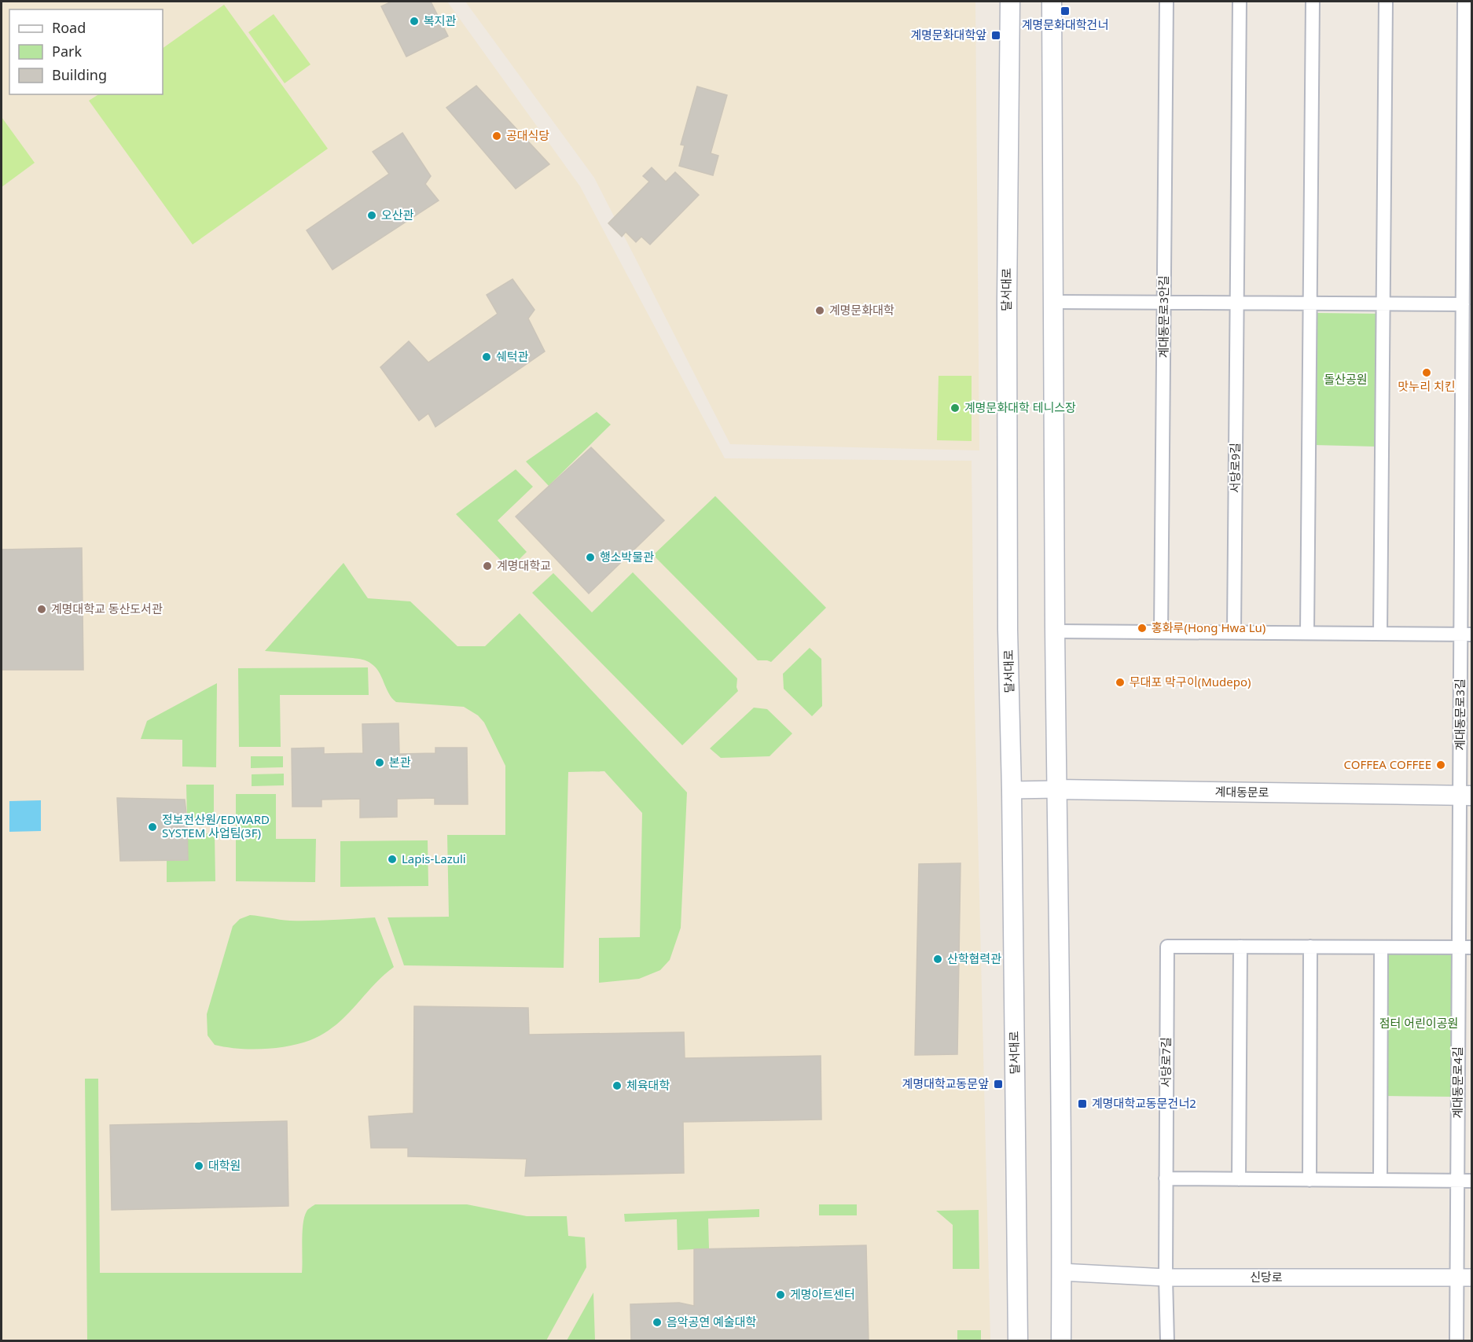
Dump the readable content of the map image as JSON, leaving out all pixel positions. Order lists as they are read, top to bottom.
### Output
{
  "streets": {
    "main road": ["달서대로", "계대동문로"],
    "street": [
      "계대동문로3안길",
      "서당로9길",
      "계대동문로3길",
      "서당로7길",
      "계대동문로4길",
      "신당로"
    ]
  },
  "crossings": [
    ["달서대로", "계대동문로"],
    ["계대동문로3길", "계대동문로"],
    ["계대동문로3길", "계대동문로4길"],
    ["계대동문로", "계대동문로4길"],
    ["서당로7길", "계대동문로4길"],
    ["계대동문로4길", "신당로"]
  ],
  "parks": ["돌산공원", "점터 어린이공원"],
  "places": {
    "transit": [
      "계명문화대학건너",
      "계명문화대학앞",
      "계명대학교동문앞",
      "계명대학교동문건너2"
    ],
    "other": [
      "복지관",
      "공대식당",
      "오산관",
      "계명문화대학",
      "쉐턱관",
      "맛누리 치킨",
      "계명문화대학 테니스장",
      "행소박물관",
      "계명대학교",
      "계명대학교 동산도서관",
      "홍화루(Hong Hwa Lu)",
      "무대포 막구이(Mudepo)",
      "본관",
      "COFFEA COFFEE",
      "정보전산원/EDWARD SYSTEM 사업팀(3F)",
      "Lapis-Lazuli",
      "산학협력관",
      "체육대학",
      "대학원",
      "게명아트센터",
      "음악공연 예술대학"
    ]
  },
  "legend": ["Road", "Park", "Building"]
}
